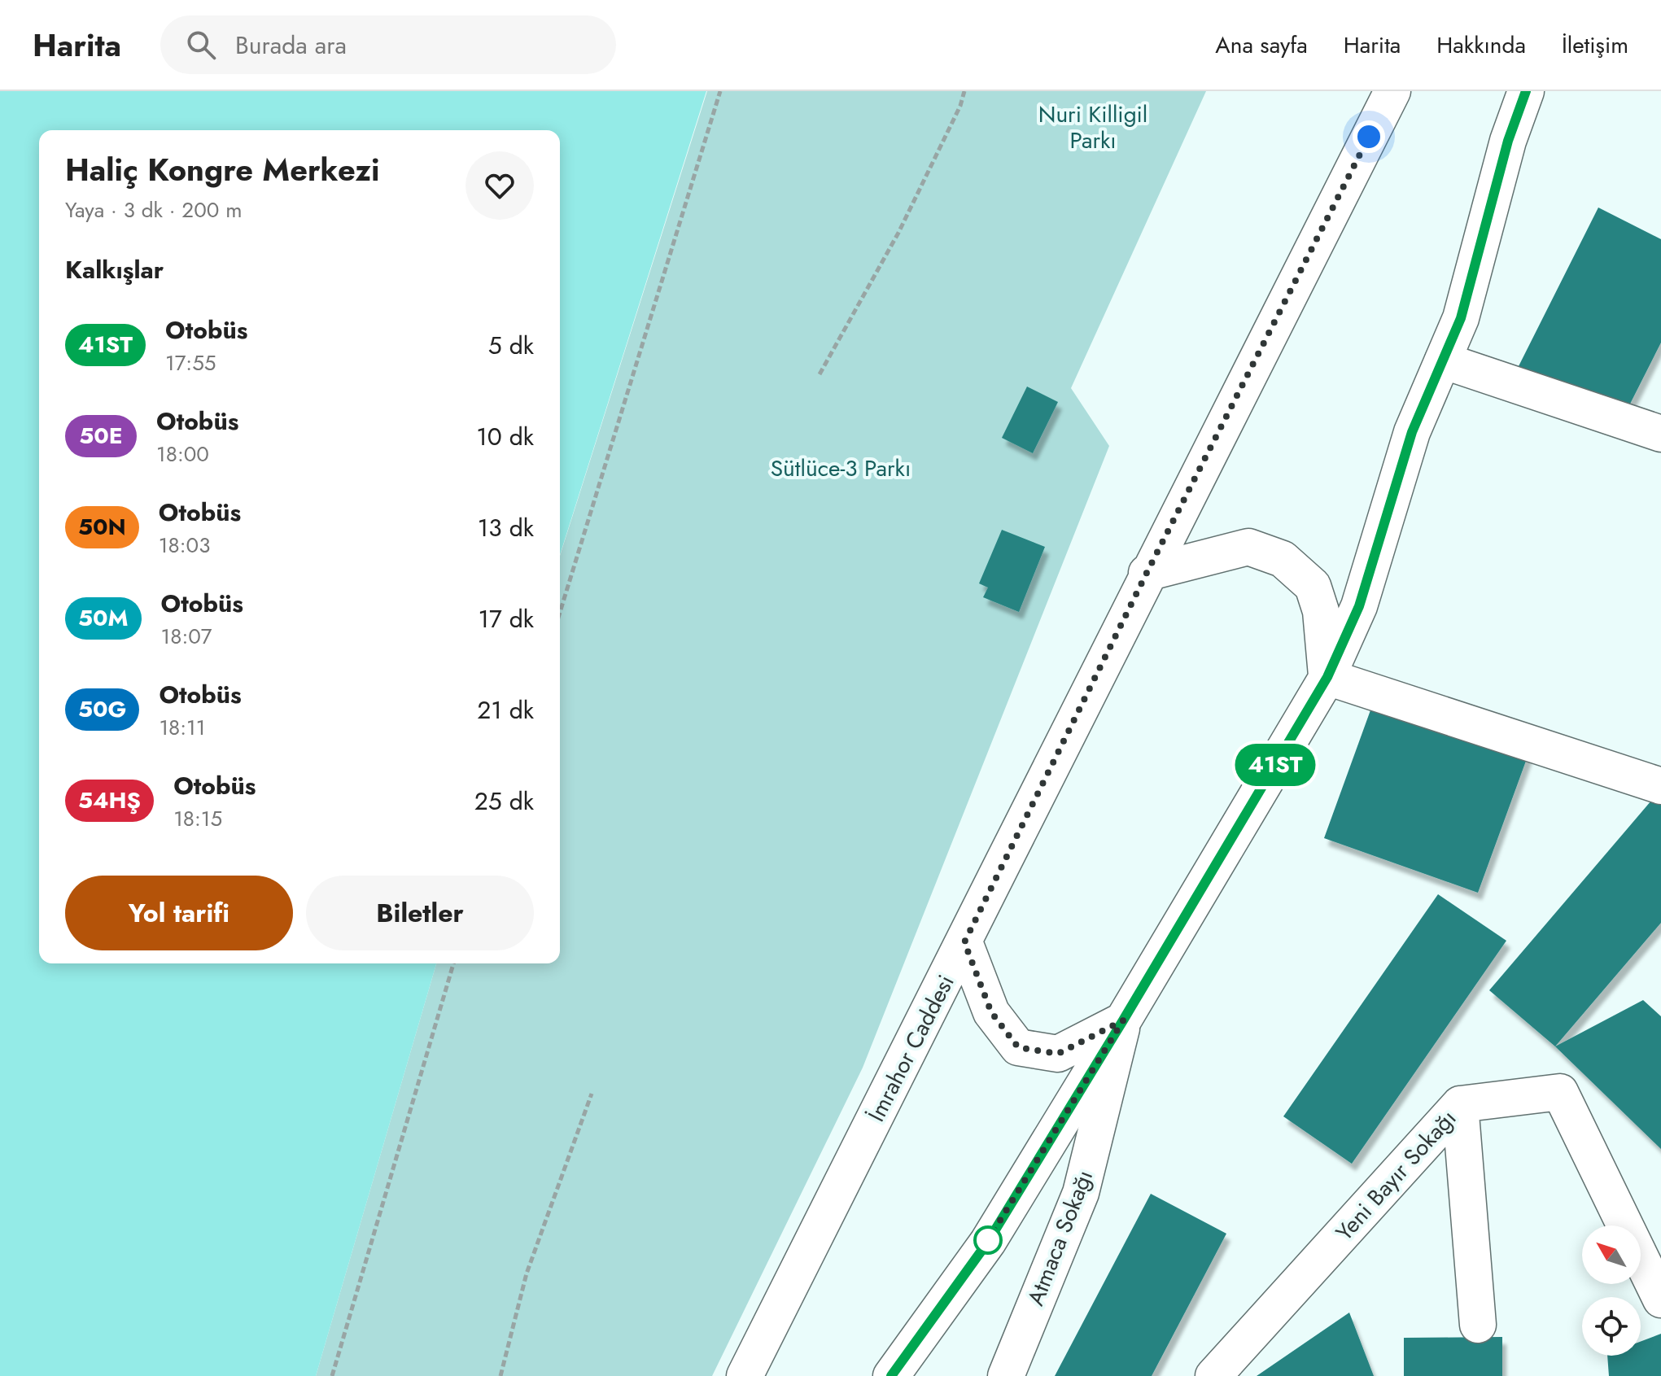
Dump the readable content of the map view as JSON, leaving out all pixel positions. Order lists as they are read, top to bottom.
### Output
{
  "streets": {
    "main road": ["İmrahor Caddesi", "Yeni Bayır Sokağı", "Atmaca Sokağı"]
  },
  "parks": ["Nuri Killigil Parkı", "Sütlüce-3 Parkı"],
  "lines": ["bus line 41ST"],
  "north": "top left",
  "page": {
    "header": "Harita",
    "search": "Burada ara",
    "nav": [
      "Ana sayfa",
      "Harita",
      "Hakkında",
      "İletişim"
    ],
    "on_map": "41ST",
    "heading": [
      ["Haliç Kongre Merkezi", "Yaya · 3 dk · 200 m"],
      "Kalkışlar"
    ],
    "list": [
      {
        "mark": "41ST",
        "name": "Otobüs",
        "note": "17:55",
        "value": "5 dk"
      },
      {
        "mark": "50E",
        "name": "Otobüs",
        "note": "18:00",
        "value": "10 dk"
      },
      {
        "mark": "50N",
        "name": "Otobüs",
        "note": "18:03",
        "value": "13 dk"
      },
      {
        "mark": "50M",
        "name": "Otobüs",
        "note": "18:07",
        "value": "17 dk"
      },
      {
        "mark": "50G",
        "name": "Otobüs",
        "note": "18:11",
        "value": "21 dk"
      },
      {
        "mark": "54HŞ",
        "name": "Otobüs",
        "note": "18:15",
        "value": "25 dk"
      }
    ],
    "buttons": ["Yol tarifi", "Biletler"]
  }
}
